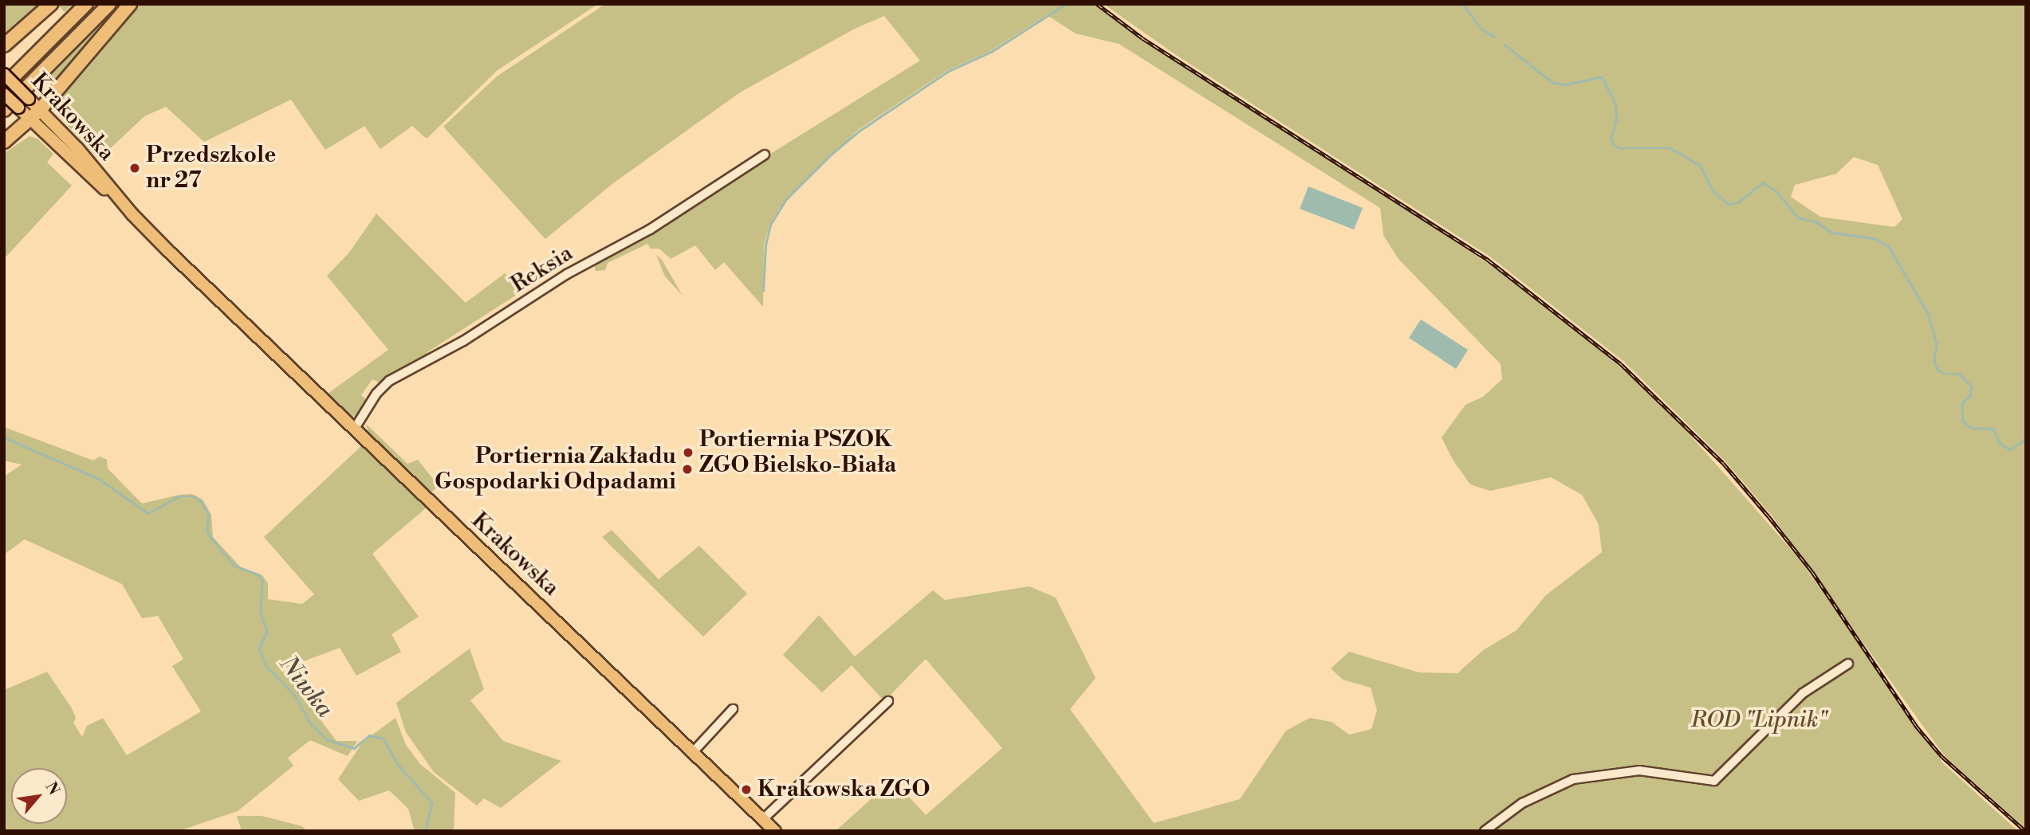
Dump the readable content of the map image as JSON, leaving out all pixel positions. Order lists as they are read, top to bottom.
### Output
{
  "streets": {
    "main road": ["Krakowska"],
    "street": ["Reksia"]
  },
  "crossings": [
    ["Krakowska", "Reksia"]
  ],
  "water": ["Niwka"],
  "parks": ["ROD \"Lipnik\""],
  "places": [
    "Przedszkole nr 27",
    "Portiernia PSZOK ZGO Bielsko-Biała",
    "Portiernia Zakładu Gospodarki Odpadami",
    "Krakowska ZGO"
  ],
  "north": "top right"
}
